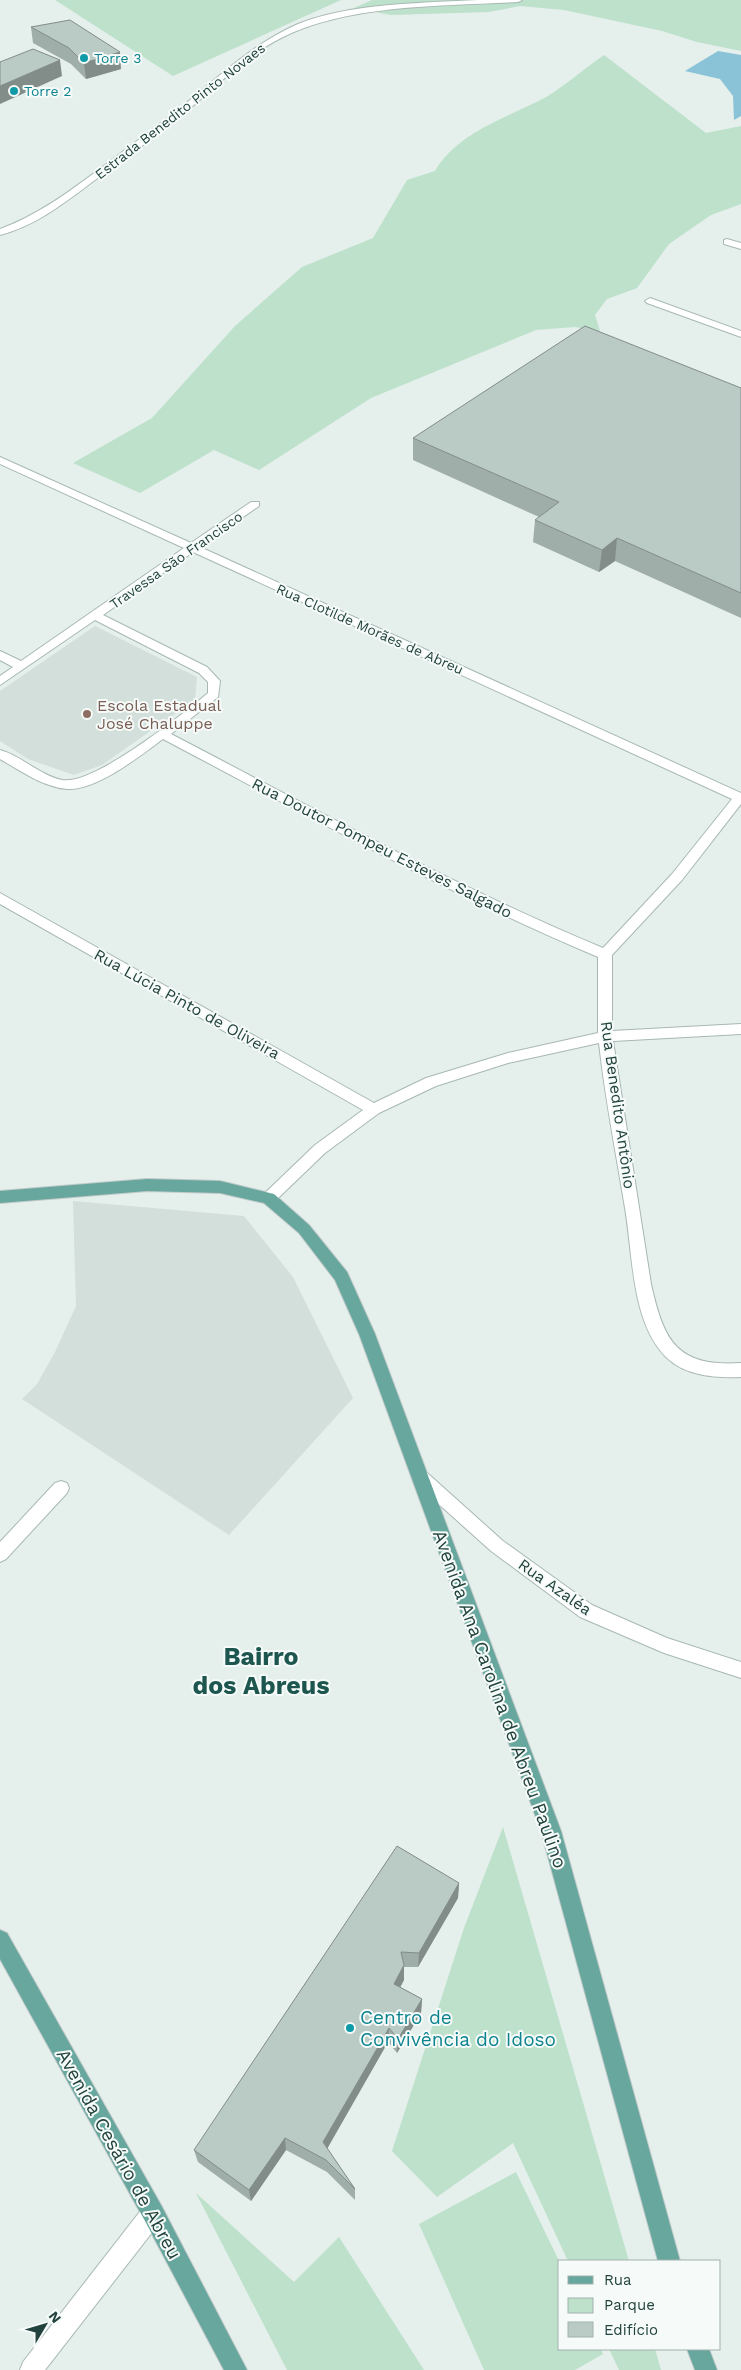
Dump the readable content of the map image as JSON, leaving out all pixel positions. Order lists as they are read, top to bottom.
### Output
{
  "streets": {
    "main road": ["Avenida Ana Carolina de Abreu Paulino", "Avenida Cesário de Abreu"],
    "street": [
      "Estrada Benedito Pinto Novaes",
      "Travessa São Francisco",
      "Rua Clotilde Morães de Abreu",
      "Rua Doutor Pompeu Esteves Salgado",
      "Rua Lúcia Pinto de Oliveira",
      "Rua Benedito Antônio",
      "Rua Azaléa"
    ]
  },
  "crossings": [
    ["Travessa São Francisco", "Rua Clotilde Morães de Abreu"],
    ["Rua Doutor Pompeu Esteves Salgado", "Rua Benedito Antônio"],
    ["Rua Azaléa", "Avenida Ana Carolina de Abreu Paulino"]
  ],
  "districts": ["Bairro dos Abreus"],
  "places": [
    "Torre 3",
    "Torre 2",
    "Escola Estadual José Chaluppe",
    "Centro de Convivência do Idoso"
  ],
  "legend": ["Rua", "Parque", "Edifício"],
  "north": "top right"
}
